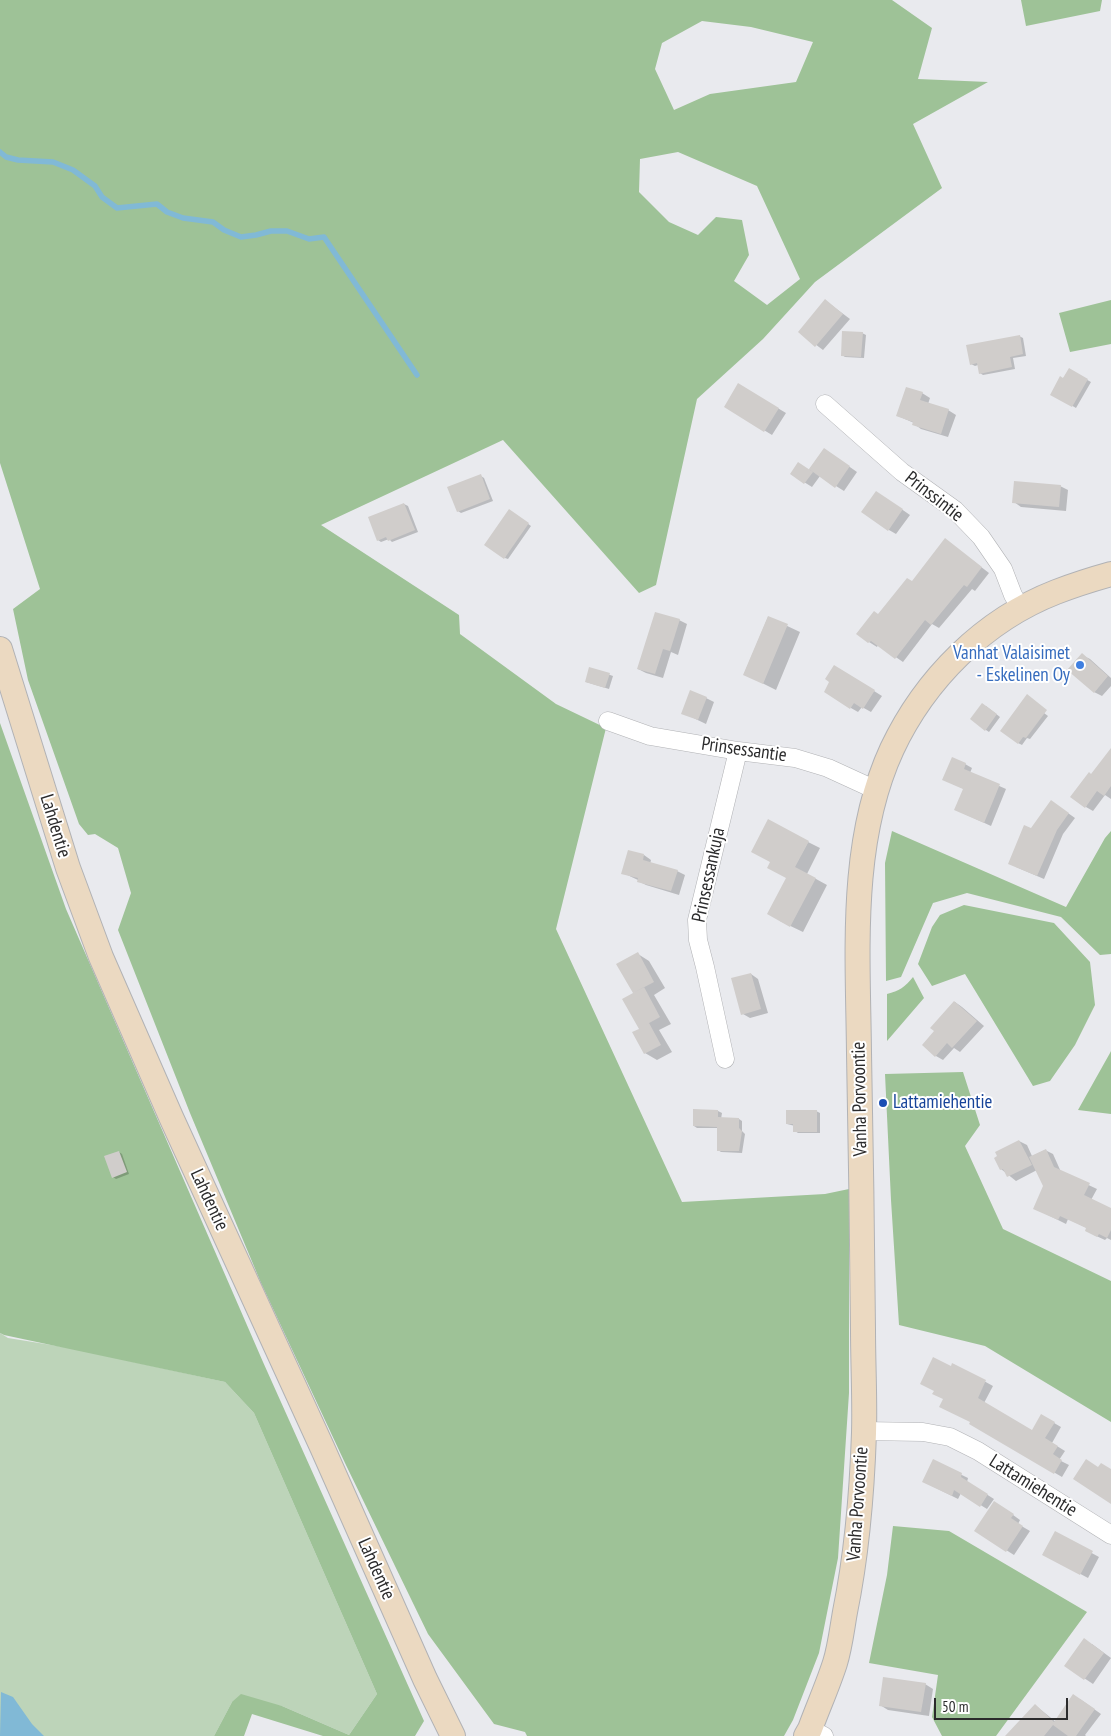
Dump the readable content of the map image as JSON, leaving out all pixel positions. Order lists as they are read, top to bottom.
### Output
{
  "streets": {
    "street": [
      "Prinssintie",
      "Prinsessantie",
      "Lahdentie",
      "Prinsessankuja",
      "Vanha Porvoontie",
      "Lattamiehentie"
    ]
  },
  "crossings": [
    ["Prinssintie", "Vanha Porvoontie"],
    ["Prinsessantie", "Prinsessankuja"],
    ["Prinsessantie", "Vanha Porvoontie"],
    ["Vanha Porvoontie", "Lattamiehentie"]
  ],
  "places": ["Vanhat Valaisimet - Eskelinen Oy", "Lattamiehentie"],
  "scale_bar": "50 m"
}
